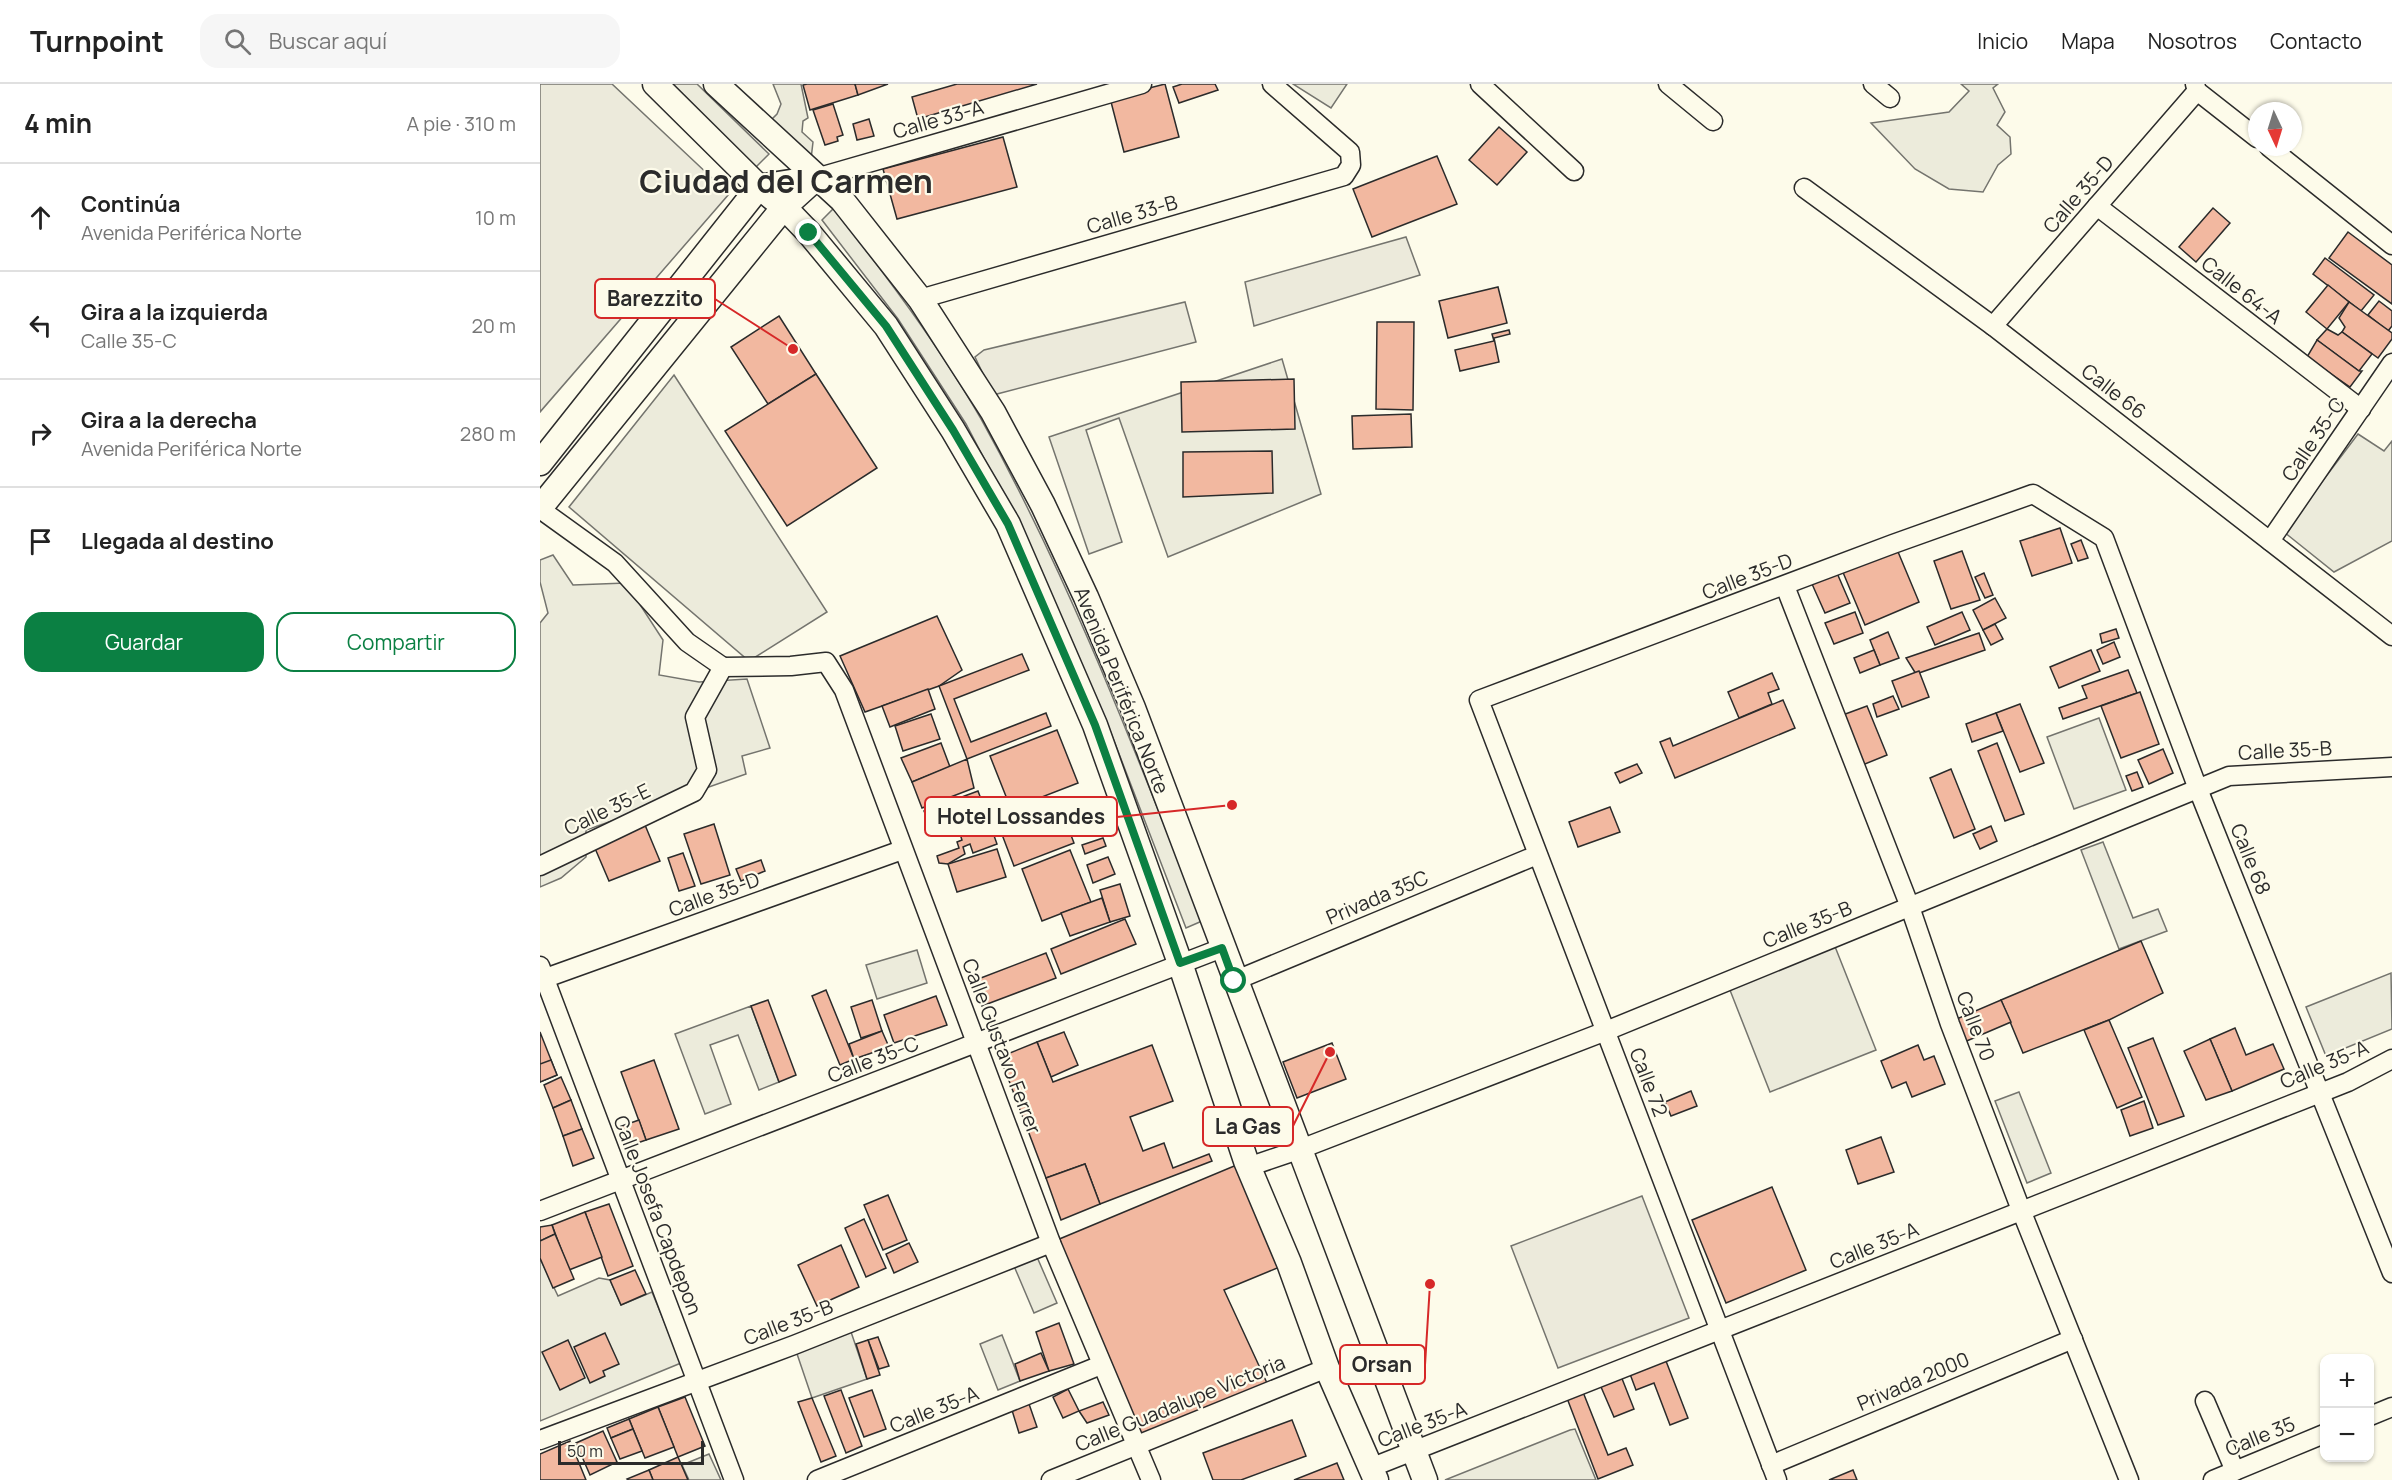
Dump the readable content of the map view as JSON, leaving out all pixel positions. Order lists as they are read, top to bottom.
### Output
{
  "streets": {
    "main road": ["Avenida Periférica Norte"],
    "street": [
      "Calle 33-A",
      "Calle 35-D",
      "Calle 33-B",
      "Calle 64-A",
      "Calle 66",
      "Calle 35-C",
      "Calle 35-B",
      "Calle 35-E",
      "Calle 68",
      "Privada 35C",
      "Calle 70",
      "Calle Gustavo Ferrer",
      "Calle 35-A",
      "Calle 72",
      "Calle Josefa Capdepon",
      "Privada 2000",
      "Calle Guadalupe Victoria",
      "Calle 35"
    ]
  },
  "crossings": [
    ["Calle 33-A", "Avenida Periférica Norte"],
    ["Calle 35-D", "Calle 64-A"],
    ["Calle 35-D", "Calle 66"],
    ["Calle 35-D", "Calle 68"],
    ["Calle 35-D", "Calle 70"],
    ["Calle 35-D", "Calle Gustavo Ferrer"],
    ["Calle 35-D", "Calle 72"],
    ["Calle 35-D", "Calle Josefa Capdepon"],
    ["Calle 33-B", "Avenida Periférica Norte"],
    ["Calle 64-A", "Calle 35-C"],
    ["Calle 66", "Calle 35-C"],
    ["Calle 35-C", "Avenida Periférica Norte"],
    ["Calle 35-C", "Calle Gustavo Ferrer"],
    ["Calle 35-C", "Calle Josefa Capdepon"],
    ["Avenida Periférica Norte", "Calle 35-B"],
    ["Avenida Periférica Norte", "Privada 35C"],
    ["Avenida Periférica Norte", "Calle 35-A"],
    ["Avenida Periférica Norte", "Calle Guadalupe Victoria"],
    ["Calle 35-B", "Calle 68"],
    ["Calle 35-B", "Calle 70"],
    ["Calle 35-B", "Calle Gustavo Ferrer"],
    ["Calle 35-B", "Calle 72"],
    ["Calle 35-B", "Calle Josefa Capdepon"],
    ["Calle 35-E", "Calle Gustavo Ferrer"],
    ["Calle 68", "Calle 35-A"],
    ["Privada 35C", "Calle 72"],
    ["Calle 70", "Calle 35-A"],
    ["Calle 70", "Privada 2000"],
    ["Calle Gustavo Ferrer", "Calle 35-A"],
    ["Calle Gustavo Ferrer", "Calle Guadalupe Victoria"],
    ["Calle 35-A", "Calle 72"],
    ["Calle 72", "Privada 2000"]
  ],
  "districts": ["Ciudad del Carmen"],
  "places": [
    "Barezzito",
    "Hotel Lossandes",
    "La Gas",
    "Orsan"
  ],
  "scale_bar": "50 m",
  "north": "bottom",
  "page": {
    "header": "Turnpoint",
    "search": "Buscar aquí",
    "nav": [
      "Inicio",
      "Mapa",
      "Nosotros",
      "Contacto"
    ],
    "heading": ["4 min", "A pie · 310 m"],
    "list": [
      ["Continúa", "Avenida Periférica Norte", "10 m"],
      ["Gira a la izquierda", "Calle 35-C", "20 m"],
      ["Gira a la derecha", "Avenida Periférica Norte", "280 m"],
      "Llegada al destino"
    ],
    "buttons": ["Guardar", "Compartir"],
    "map_buttons": ["+", "−"],
    "scale": "50 m"
  }
}
